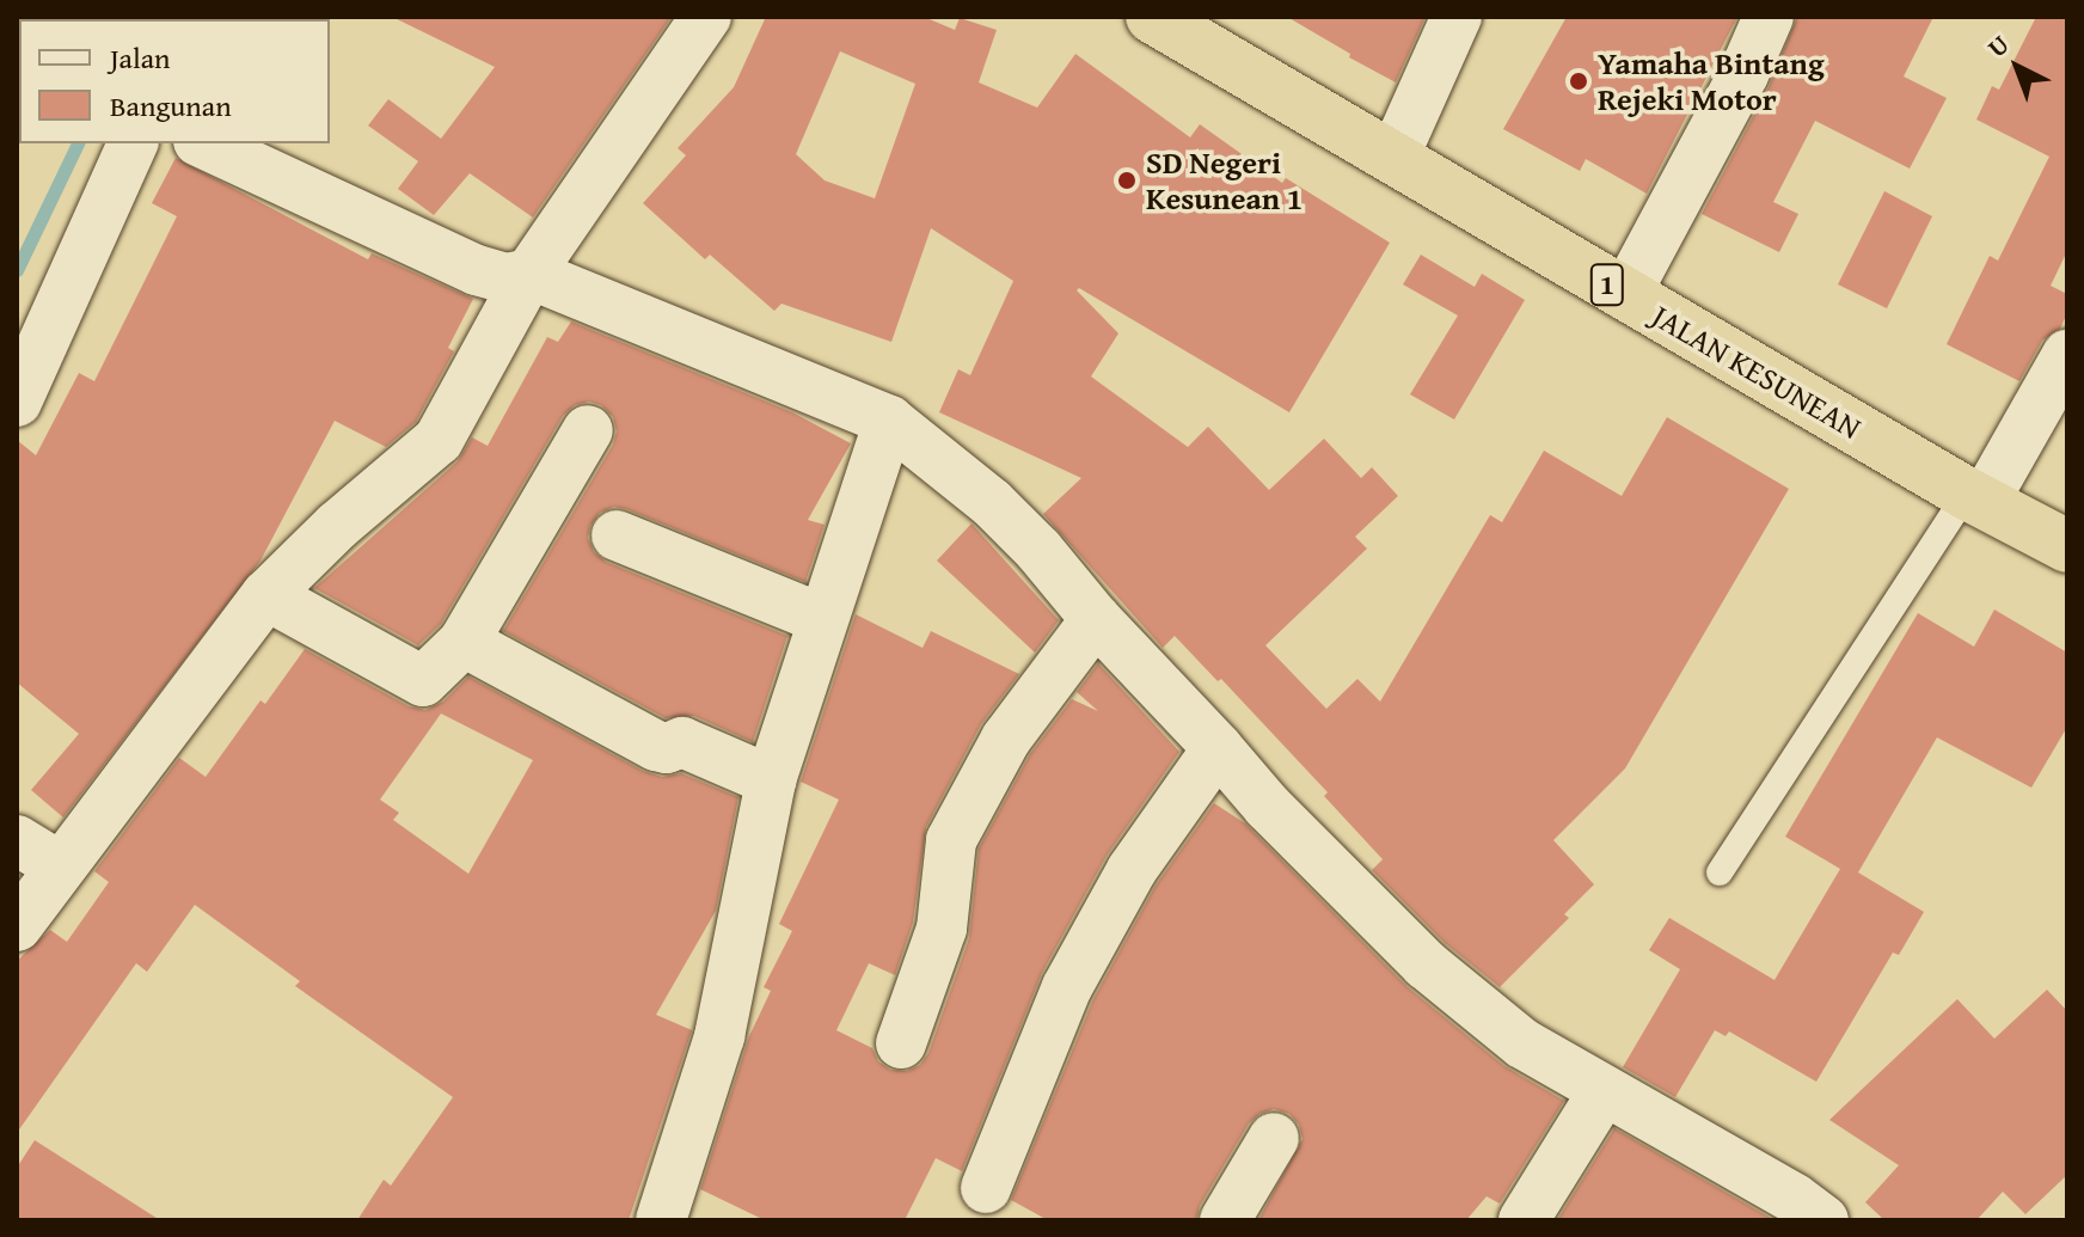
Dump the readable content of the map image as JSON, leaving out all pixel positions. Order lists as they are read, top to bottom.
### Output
{
  "streets": {
    "highway": ["1", "JALAN KESUNEAN"]
  },
  "places": ["Yamaha Bintang Rejeki Motor", "SD Negeri Kesunean 1"],
  "legend": ["Jalan", "Bangunan"],
  "north": "top left"
}
